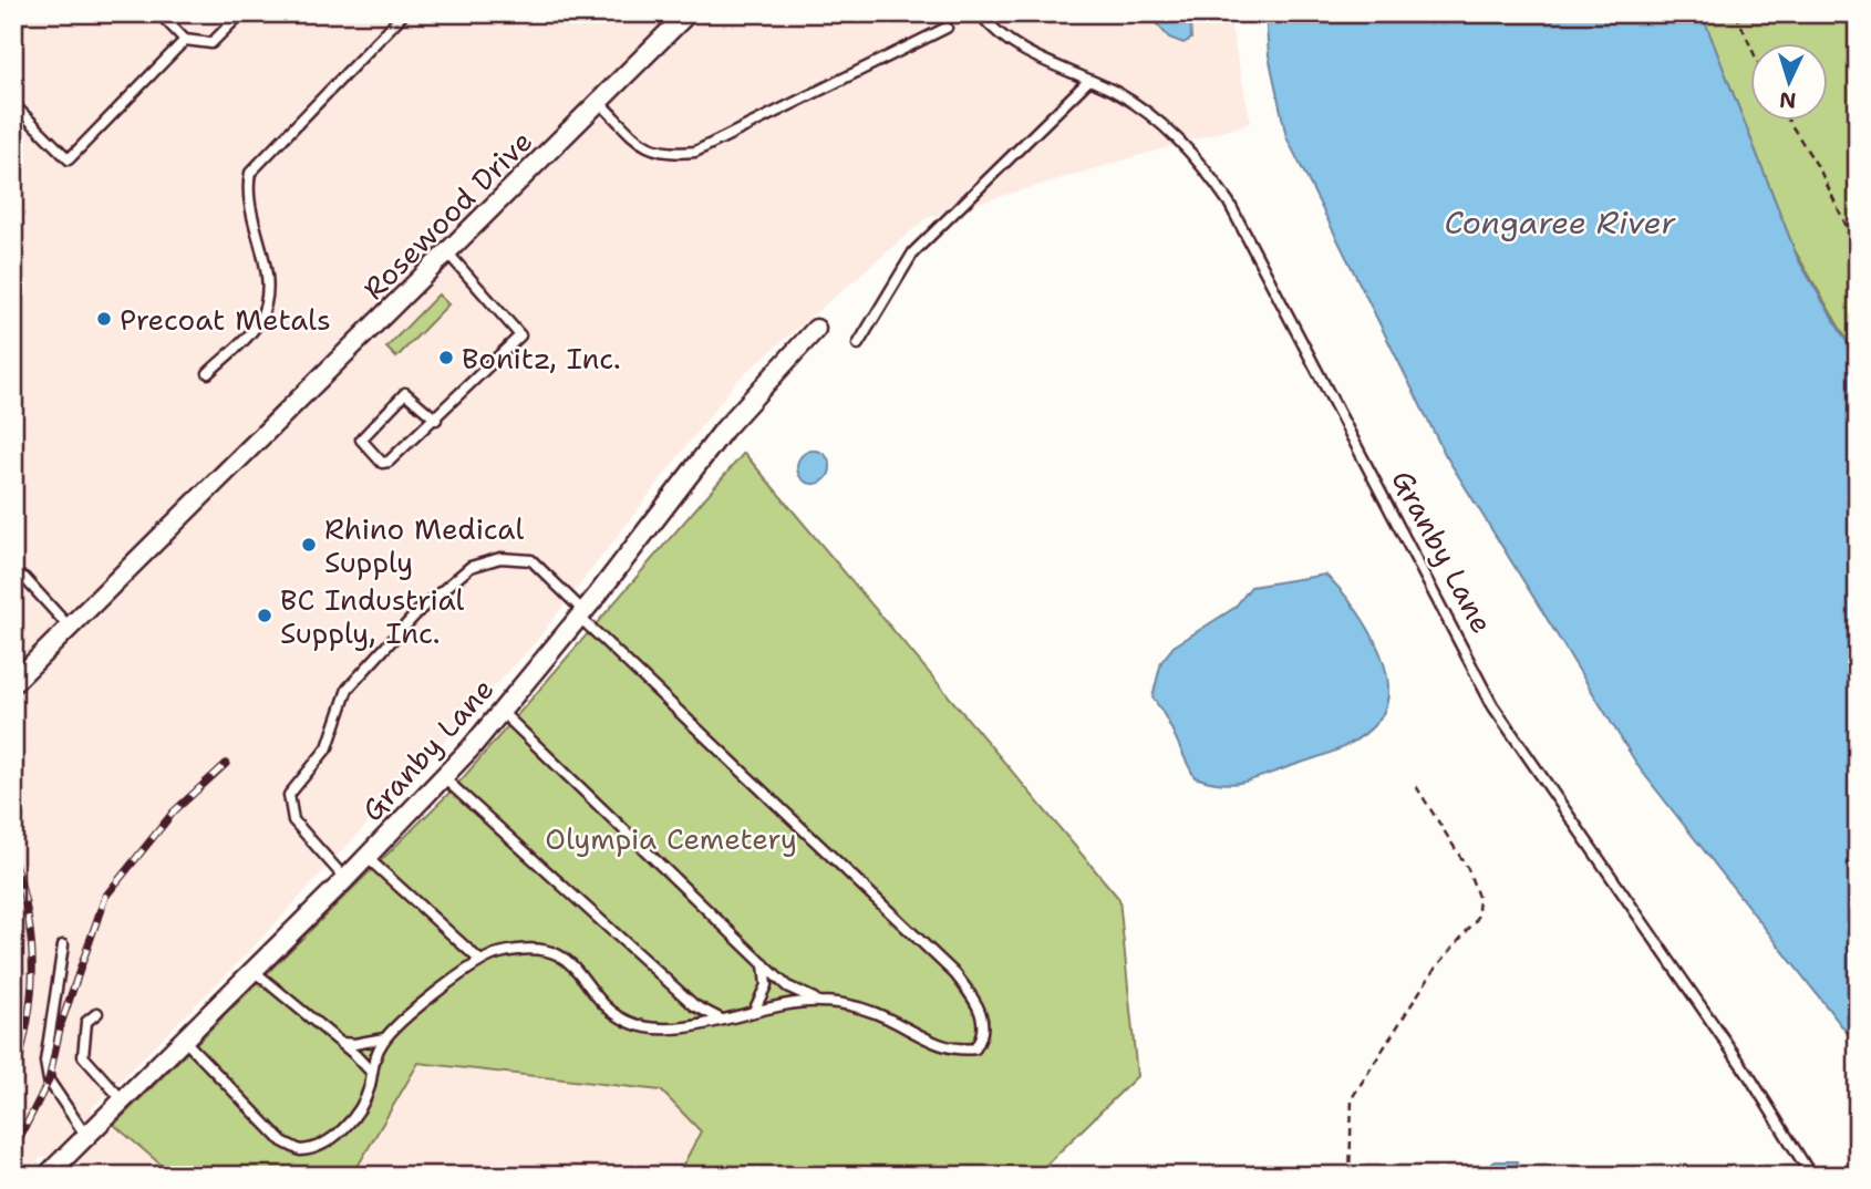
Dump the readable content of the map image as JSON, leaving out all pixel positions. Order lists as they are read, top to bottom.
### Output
{
  "streets": {
    "street": ["Rosewood Drive", "Granby Lane"]
  },
  "water": ["Congaree River"],
  "parks": ["Olympia Cemetery"],
  "places": [
    "Precoat Metals",
    "Bonitz, Inc.",
    "Rhino Medical Supply",
    "BC Industrial Supply, Inc."
  ],
  "north": "bottom"
}
